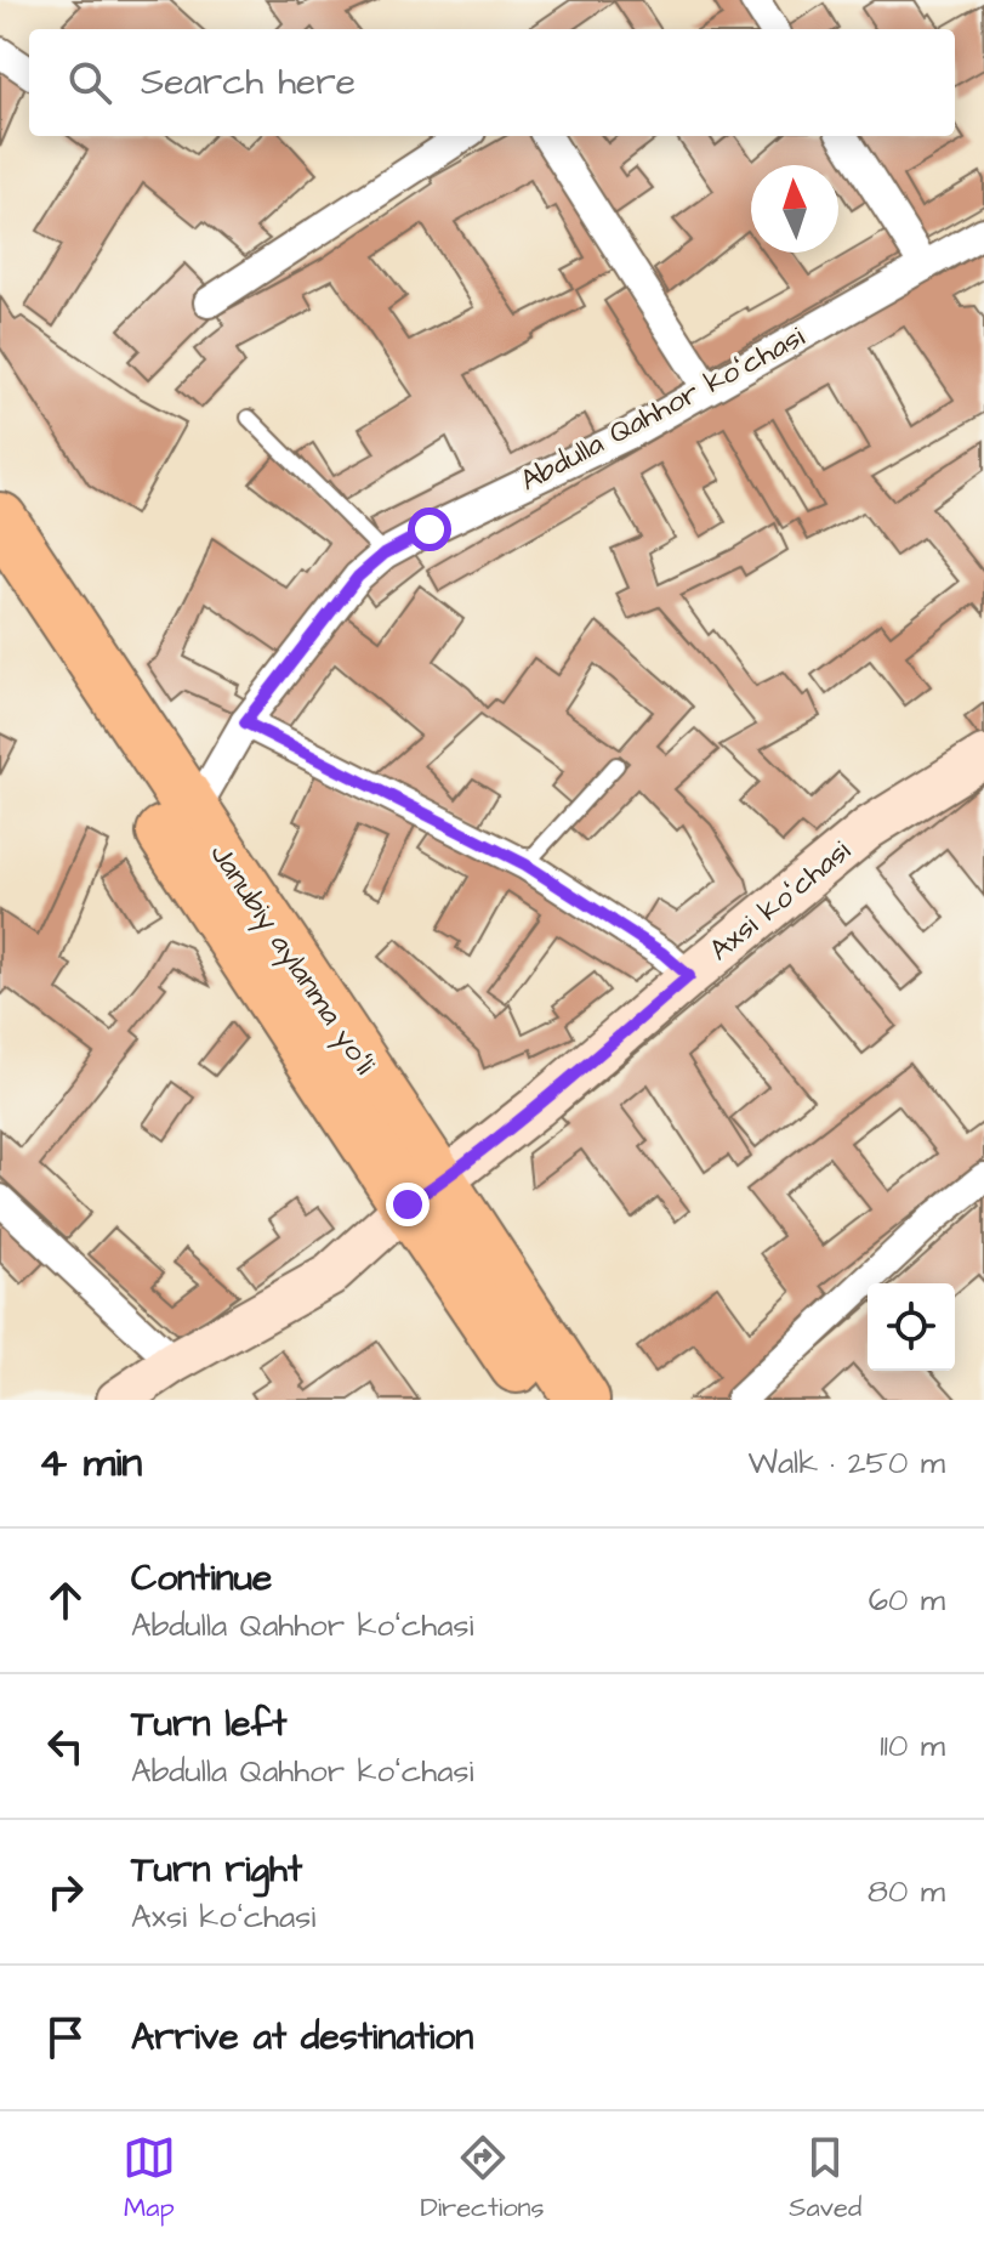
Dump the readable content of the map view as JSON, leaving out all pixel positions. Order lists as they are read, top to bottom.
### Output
{
  "streets": {
    "highway": ["Janubiy aylanma yoʻli"],
    "street": ["Abdulla Qahhor koʻchasi", "Axsi koʻchasi"]
  },
  "crossings": [
    ["Abdulla Qahhor koʻchasi", "Janubiy aylanma yoʻli"],
    ["Axsi koʻchasi", "Janubiy aylanma yoʻli"]
  ],
  "north": "top",
  "page": {
    "search": "Search here",
    "heading": ["4 min", "Walk · 250 m"],
    "list": [
      ["Continue", "Abdulla Qahhor koʻchasi", "60 m"],
      ["Turn left", "Abdulla Qahhor koʻchasi", "110 m"],
      ["Turn right", "Axsi koʻchasi", "80 m"],
      "Arrive at destination"
    ],
    "nav": ["Map", "Directions", "Saved"]
  }
}
